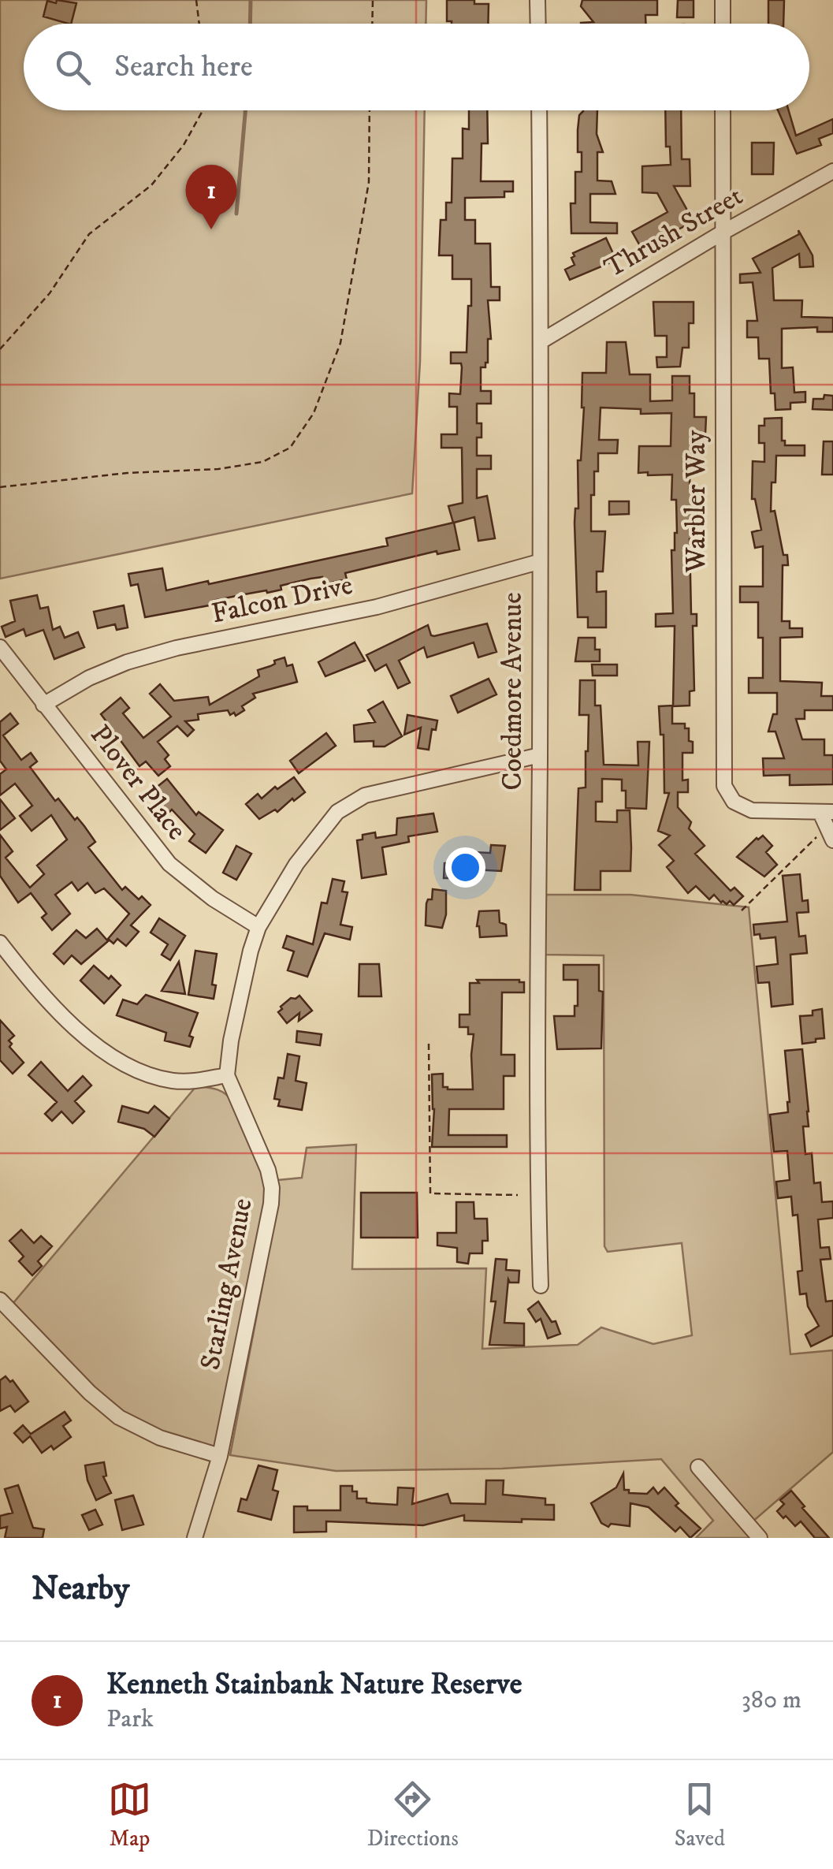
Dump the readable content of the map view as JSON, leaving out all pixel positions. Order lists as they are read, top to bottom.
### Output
{
  "streets": {
    "street": [
      "Thrush Street",
      "Warbler Way",
      "Falcon Drive",
      "Coedmore Avenue",
      "Plover Place",
      "Starling Avenue"
    ]
  },
  "crossings": [
    ["Thrush Street", "Warbler Way"],
    ["Thrush Street", "Coedmore Avenue"],
    ["Falcon Drive", "Coedmore Avenue"],
    ["Falcon Drive", "Plover Place"]
  ],
  "page": {
    "search": "Search here",
    "pins": "1",
    "heading": "Nearby",
    "list": [
      {
        "mark": "1",
        "name": "Kenneth Stainbank Nature Reserve",
        "note": "Park",
        "value": "380 m"
      }
    ],
    "nav": ["Map", "Directions", "Saved"]
  }
}
